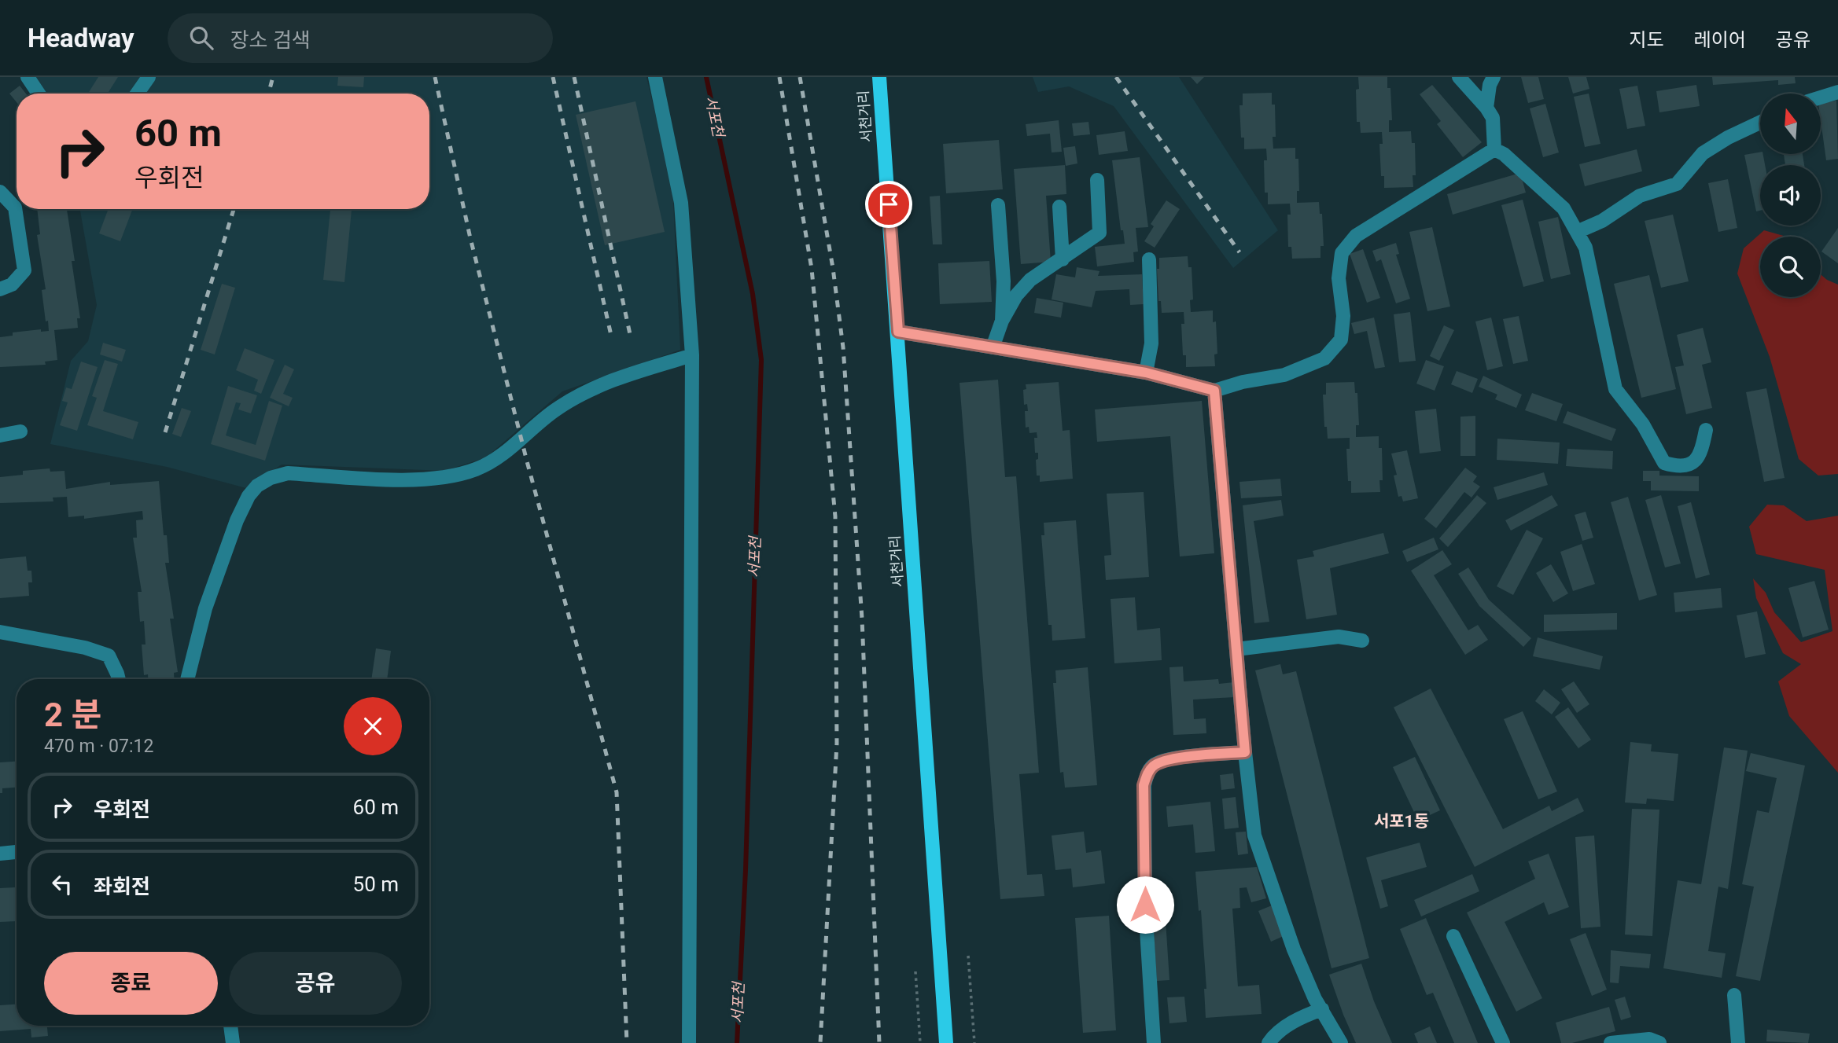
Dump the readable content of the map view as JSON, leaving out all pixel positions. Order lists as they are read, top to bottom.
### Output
{
  "streets": {
    "main road": ["서천거리"]
  },
  "districts": ["서포1동"],
  "water": ["서포천"],
  "north": "top",
  "page": {
    "header": "Headway",
    "search": "장소 검색",
    "nav": ["지도", "레이어", "공유"],
    "turn": ["60 m", "우회전"],
    "heading": ["2 분", "470 m · 07:12"],
    "list": [
      {
        "name": "우회전",
        "value": "60 m"
      },
      {
        "name": "좌회전",
        "value": "50 m"
      }
    ],
    "buttons": ["종료", "공유"]
  }
}
